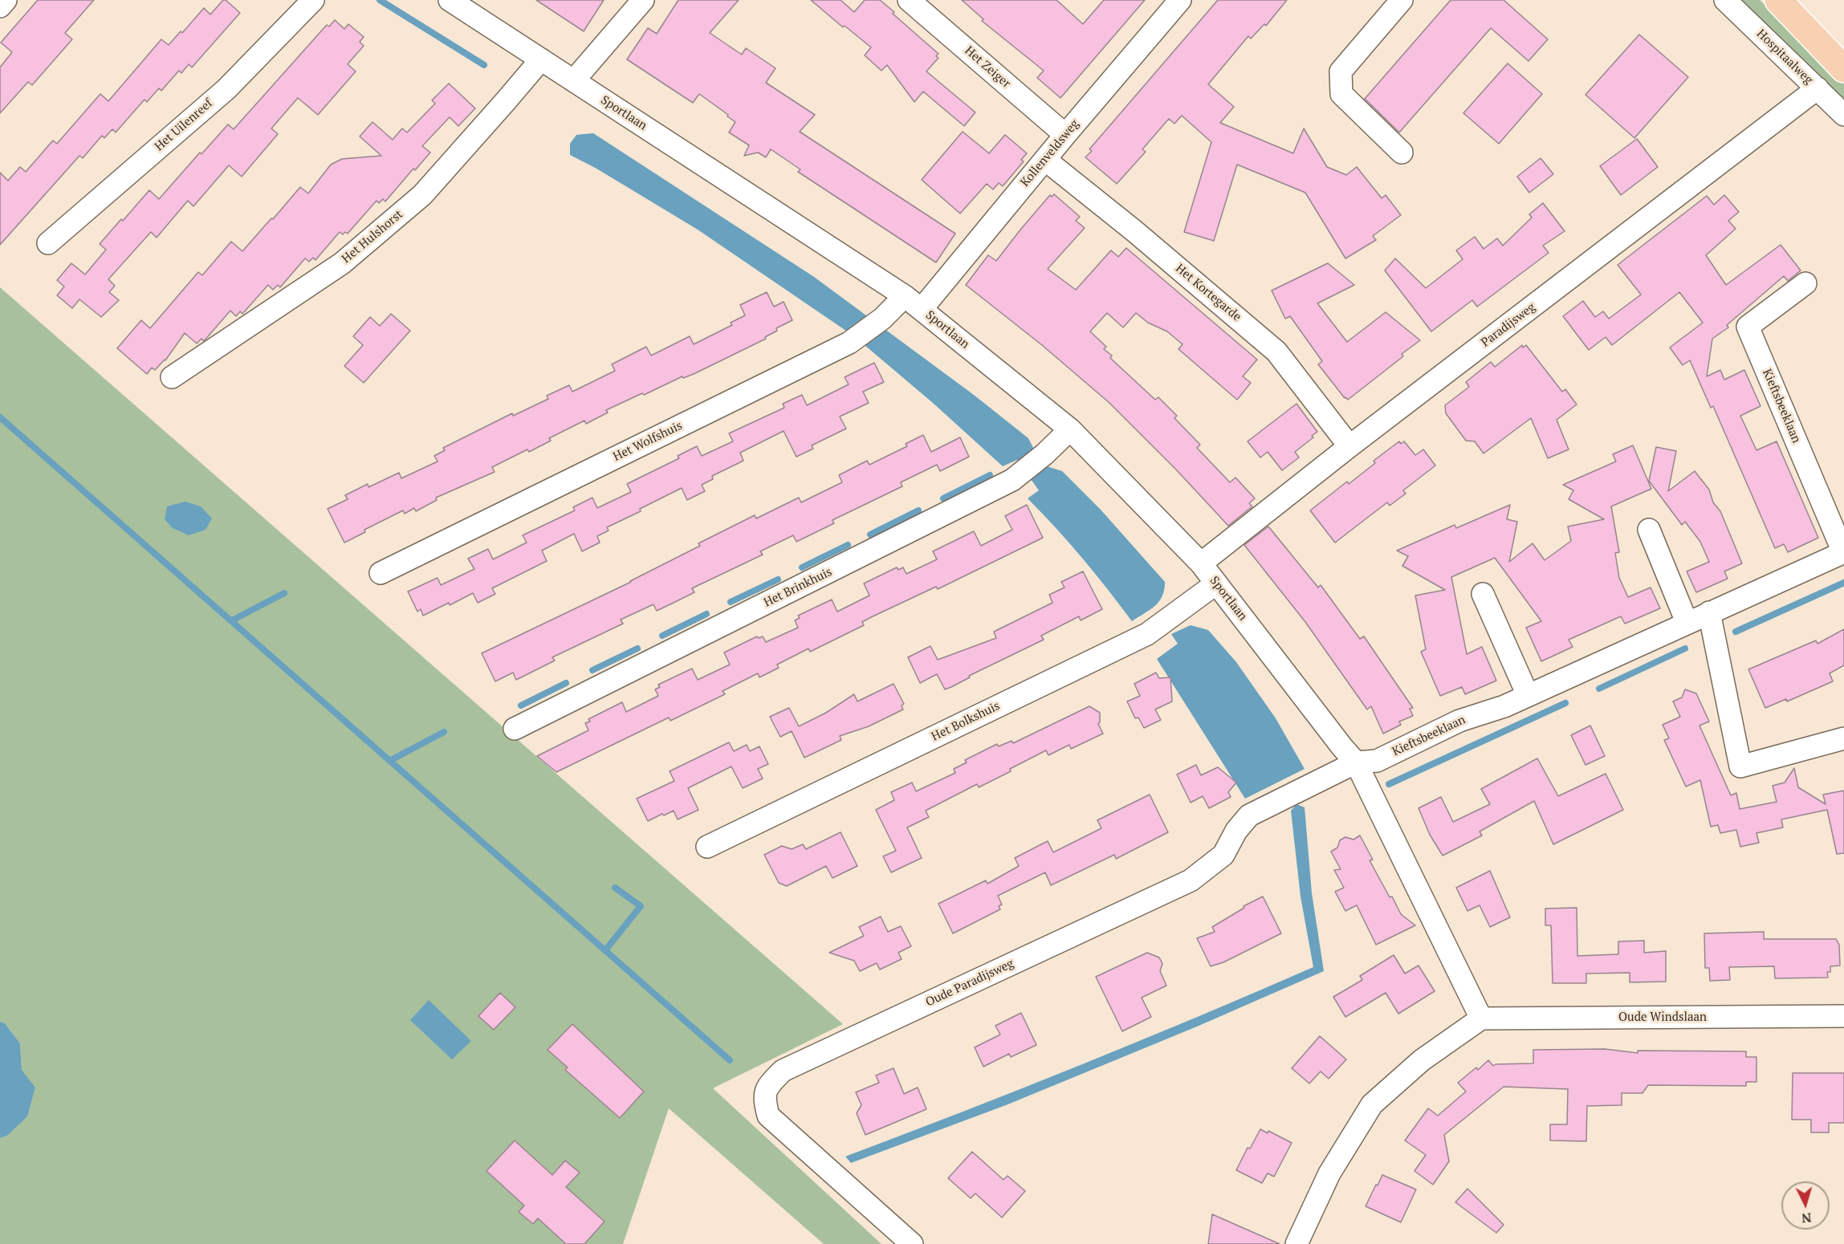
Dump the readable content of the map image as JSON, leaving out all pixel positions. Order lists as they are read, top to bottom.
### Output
{
  "streets": {
    "street": [
      "Hospitaalweg",
      "Het Zeiger",
      "Sportlaan",
      "Het Uilenreef",
      "Kollenveldsweg",
      "Het Hulshorst",
      "Het Kortegarde",
      "Paradijsweg",
      "Kieftsbeeklaan",
      "Het Wolfshuis",
      "Het Brinkhuis",
      "Het Bolkshuis",
      "Oude Paradijsweg",
      "Oude Windslaan"
    ]
  },
  "crossings": [
    ["Hospitaalweg", "Paradijsweg"],
    ["Het Zeiger", "Kollenveldsweg"],
    ["Sportlaan", "Kollenveldsweg"],
    ["Sportlaan", "Het Hulshorst"],
    ["Sportlaan", "Paradijsweg"],
    ["Sportlaan", "Kieftsbeeklaan"],
    ["Sportlaan", "Het Wolfshuis"],
    ["Sportlaan", "Het Brinkhuis"],
    ["Sportlaan", "Het Bolkshuis"],
    ["Sportlaan", "Oude Paradijsweg"],
    ["Kollenveldsweg", "Het Kortegarde"],
    ["Kollenveldsweg", "Het Wolfshuis"],
    ["Het Kortegarde", "Paradijsweg"],
    ["Kieftsbeeklaan", "Oude Paradijsweg"]
  ],
  "north": "bottom"
}
